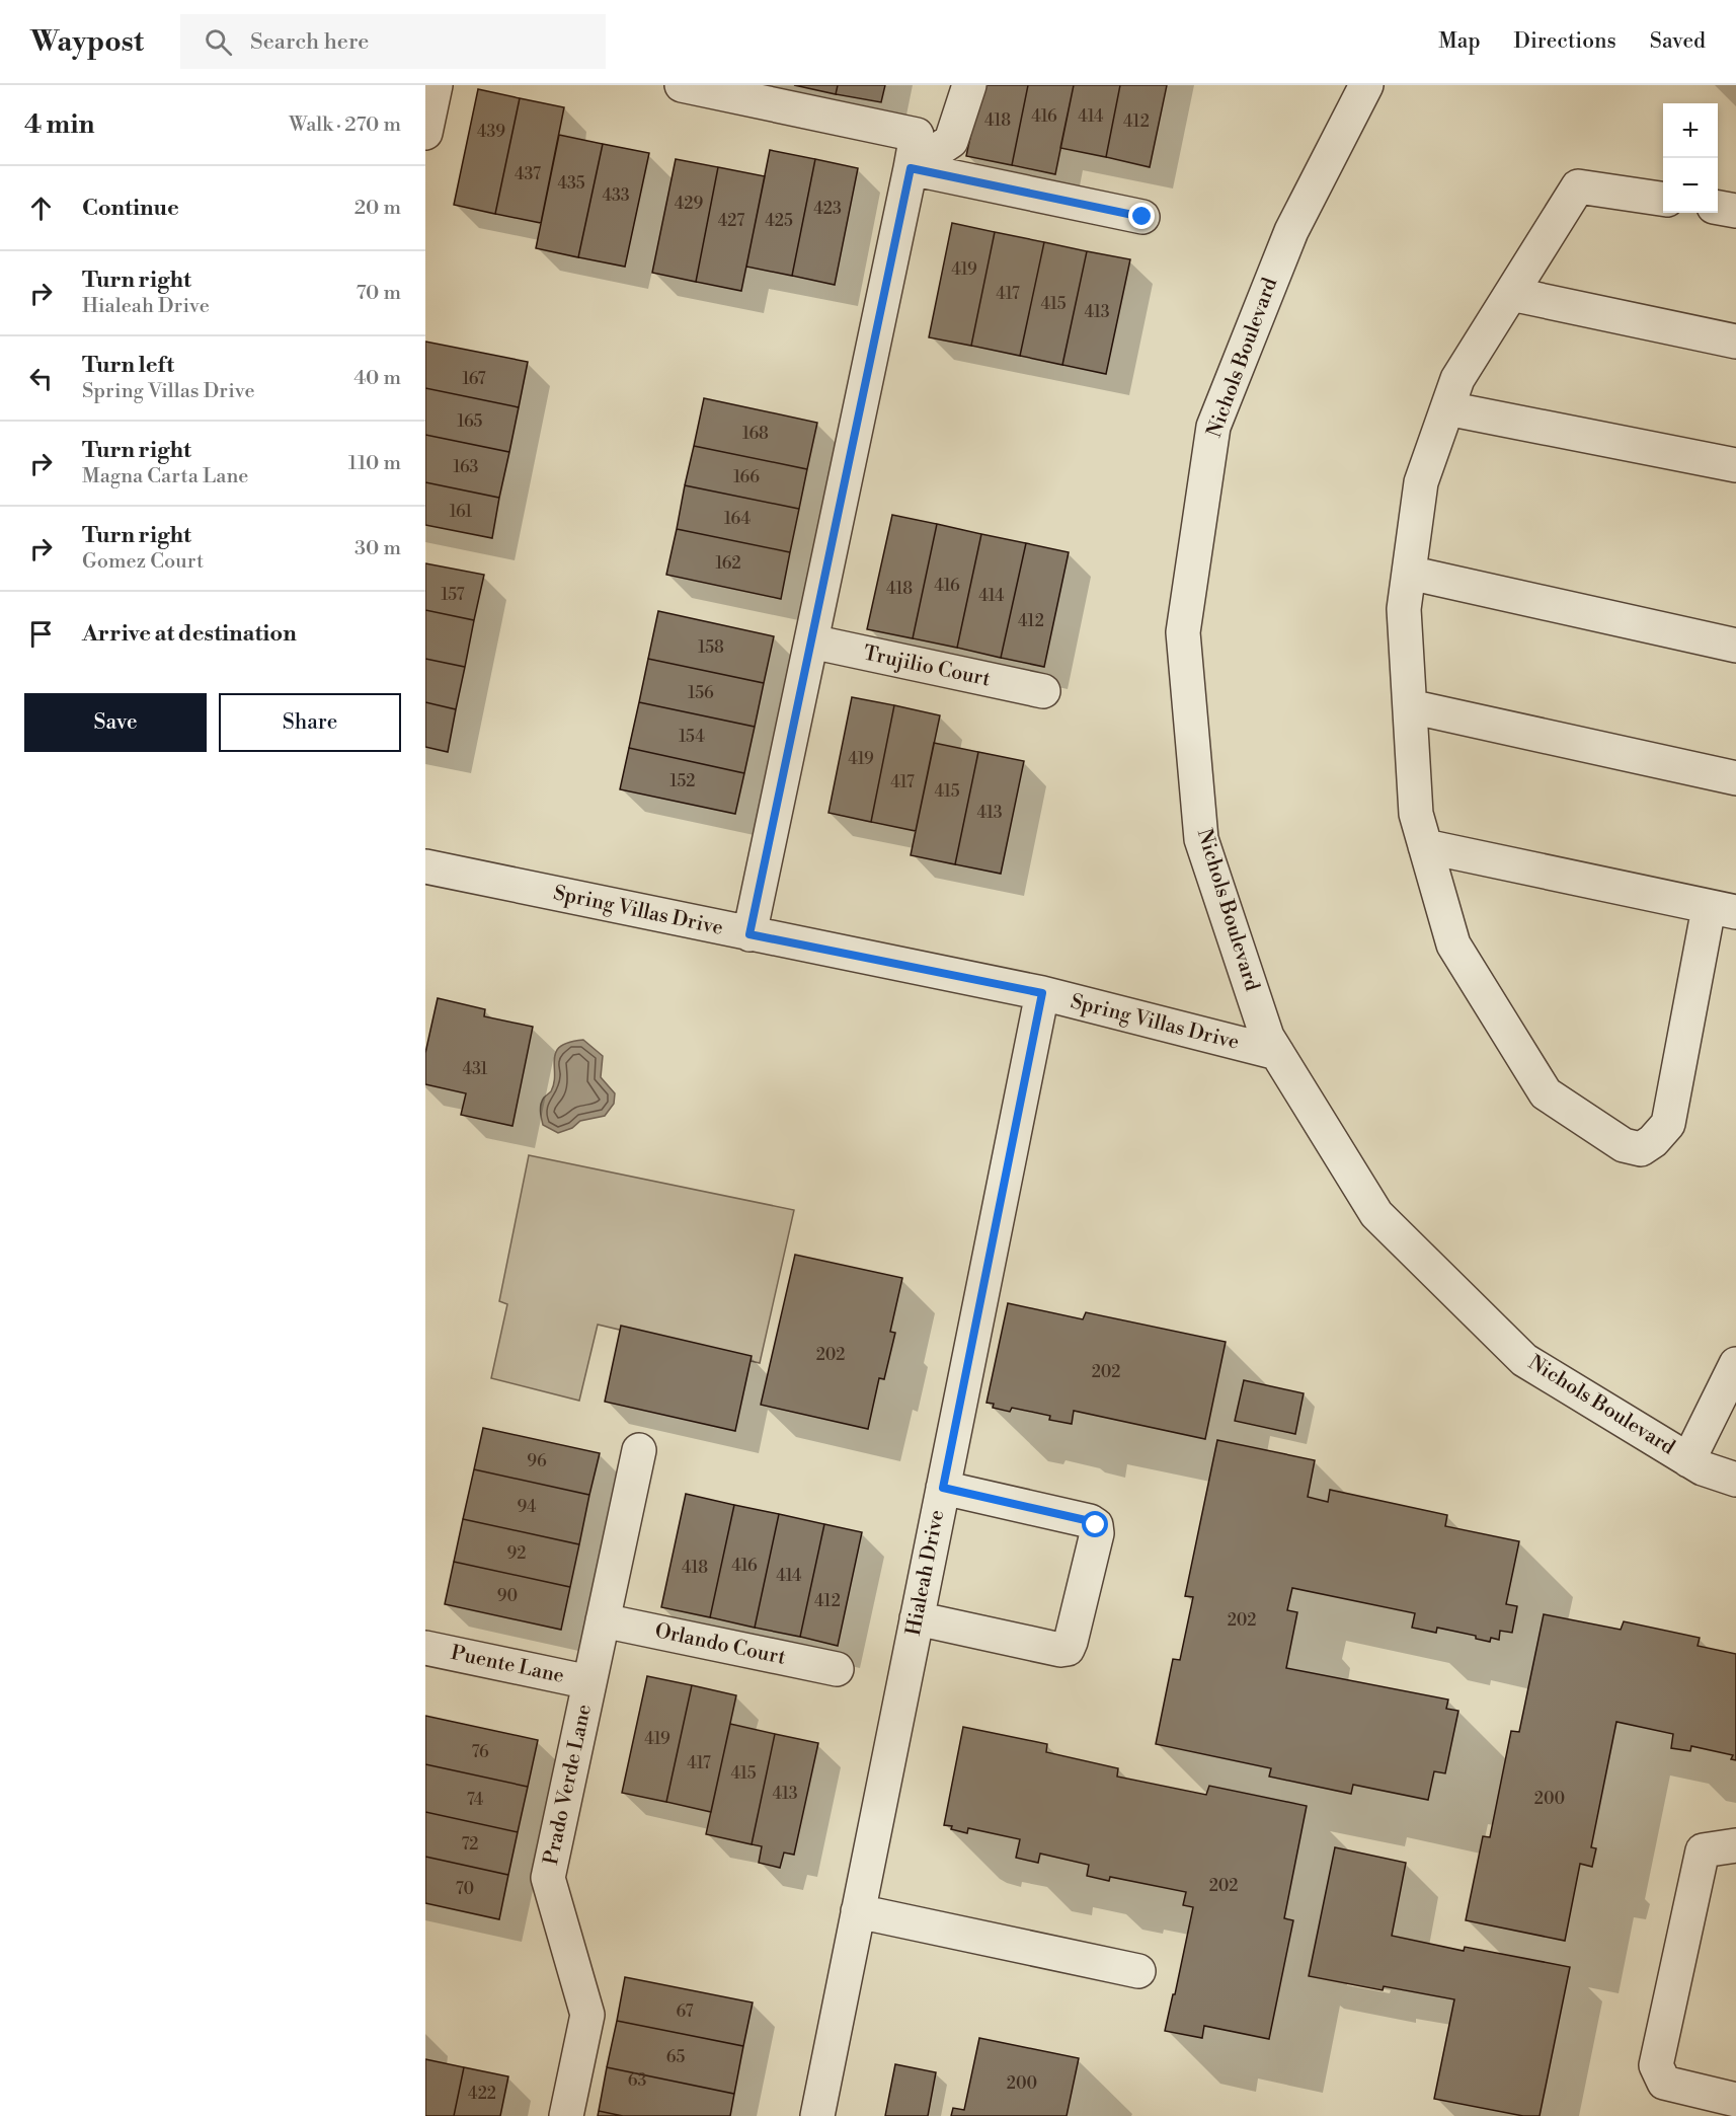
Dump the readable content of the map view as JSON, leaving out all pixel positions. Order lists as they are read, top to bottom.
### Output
{
  "streets": {
    "street": [
      "Nichols Boulevard",
      "Trujilio Court",
      "Spring Villas Drive",
      "Hialeah Drive",
      "Orlando Court",
      "Puente Lane",
      "Prado Verde Lane"
    ]
  },
  "crossings": [
    ["Nichols Boulevard", "Spring Villas Drive"],
    ["Spring Villas Drive", "Hialeah Drive"],
    ["Orlando Court", "Prado Verde Lane"],
    ["Puente Lane", "Prado Verde Lane"]
  ],
  "house_numbers": [
    "416",
    "414",
    "418",
    "412",
    "439",
    "437",
    "435",
    "433",
    "429",
    "423",
    "427",
    "425",
    "419",
    "417",
    "415",
    "413",
    "167",
    "165",
    "168",
    "163",
    "166",
    "161",
    "164",
    "162",
    "416",
    "418",
    "157",
    "414",
    "412",
    "158",
    "156",
    "154",
    "419",
    "152",
    "417",
    "415",
    "413",
    "431",
    "202",
    "202",
    "96",
    "94",
    "92",
    "416",
    "418",
    "414",
    "90",
    "412",
    "202",
    "419",
    "76",
    "417",
    "415",
    "413",
    "200",
    "74",
    "72",
    "202",
    "70",
    "67",
    "65",
    "63",
    "200",
    "422"
  ],
  "page": {
    "header": "Waypost",
    "search": "Search here",
    "nav": ["Map", "Directions", "Saved"],
    "heading": ["4 min", "Walk · 270 m"],
    "map_buttons": ["+", "−"],
    "list": [
      ["Continue", "20 m"],
      ["Turn right", "Hialeah Drive", "70 m"],
      ["Turn left", "Spring Villas Drive", "40 m"],
      ["Turn right", "Magna Carta Lane", "110 m"],
      ["Turn right", "Gomez Court", "30 m"],
      "Arrive at destination"
    ],
    "buttons": ["Save", "Share"]
  }
}
